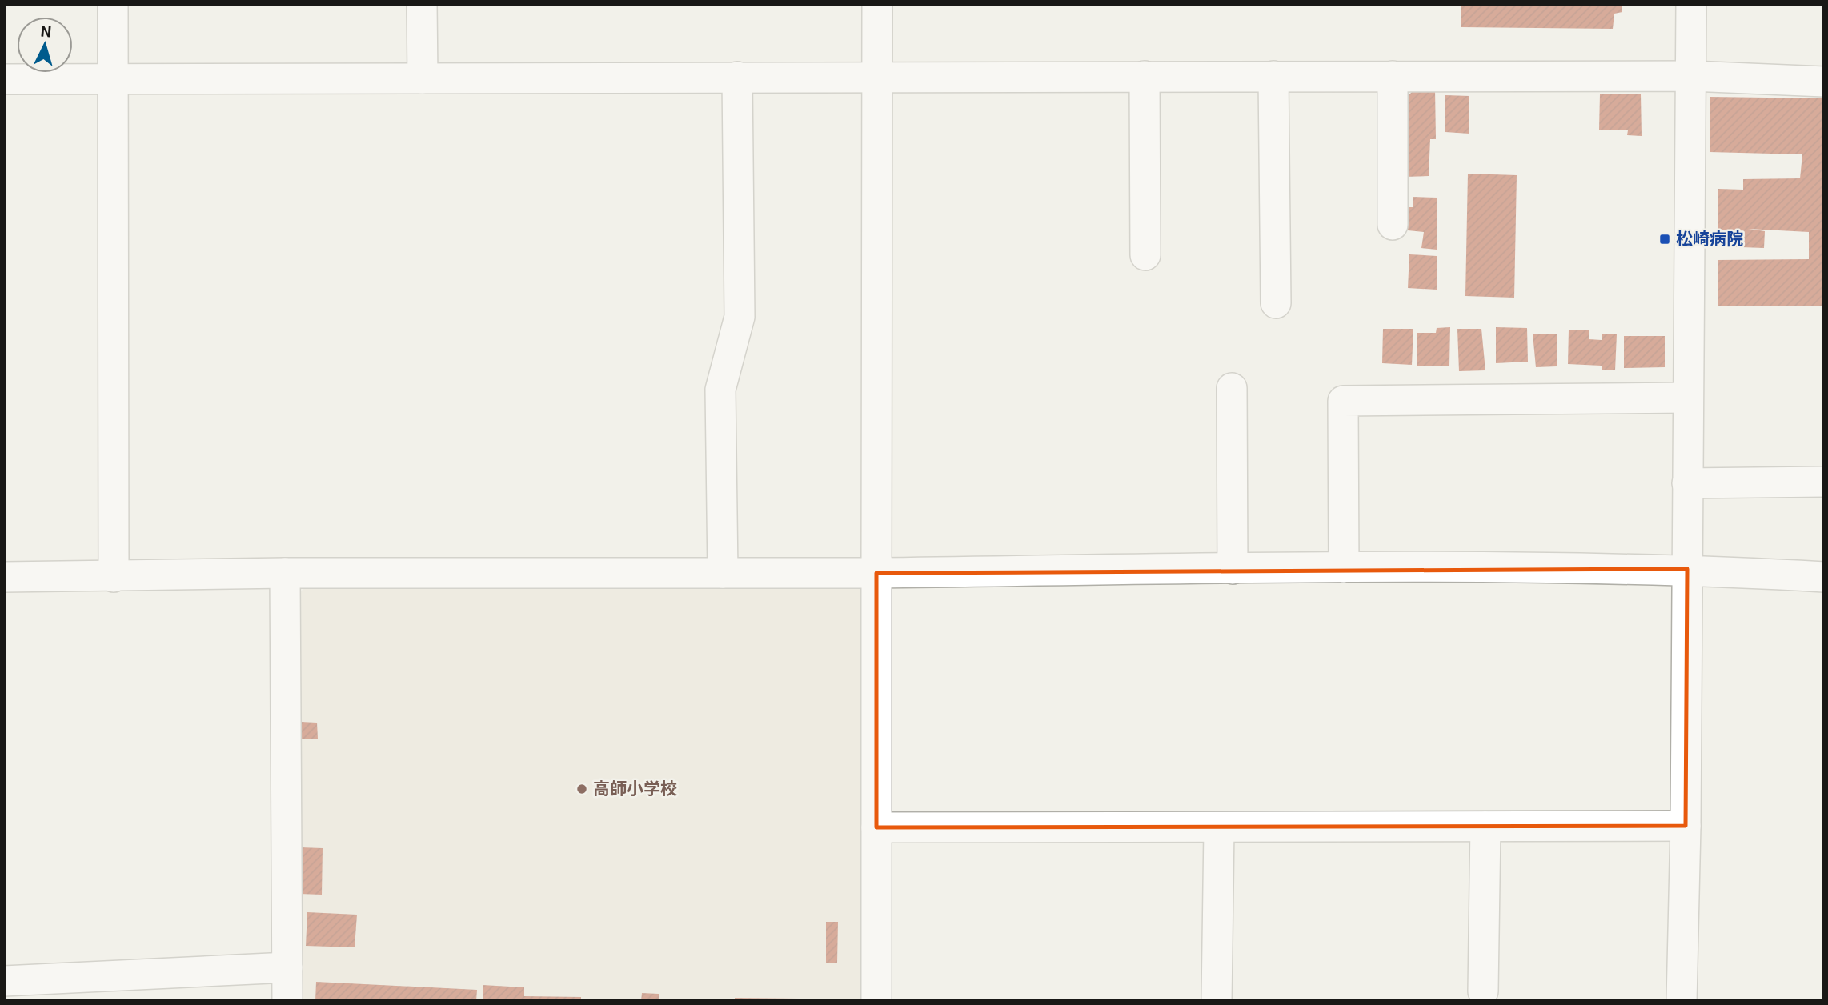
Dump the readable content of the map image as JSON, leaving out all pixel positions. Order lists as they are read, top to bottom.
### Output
{
  "places": {
    "transit": ["松崎病院"],
    "other": ["高師小学校"]
  },
  "north": "top"
}
